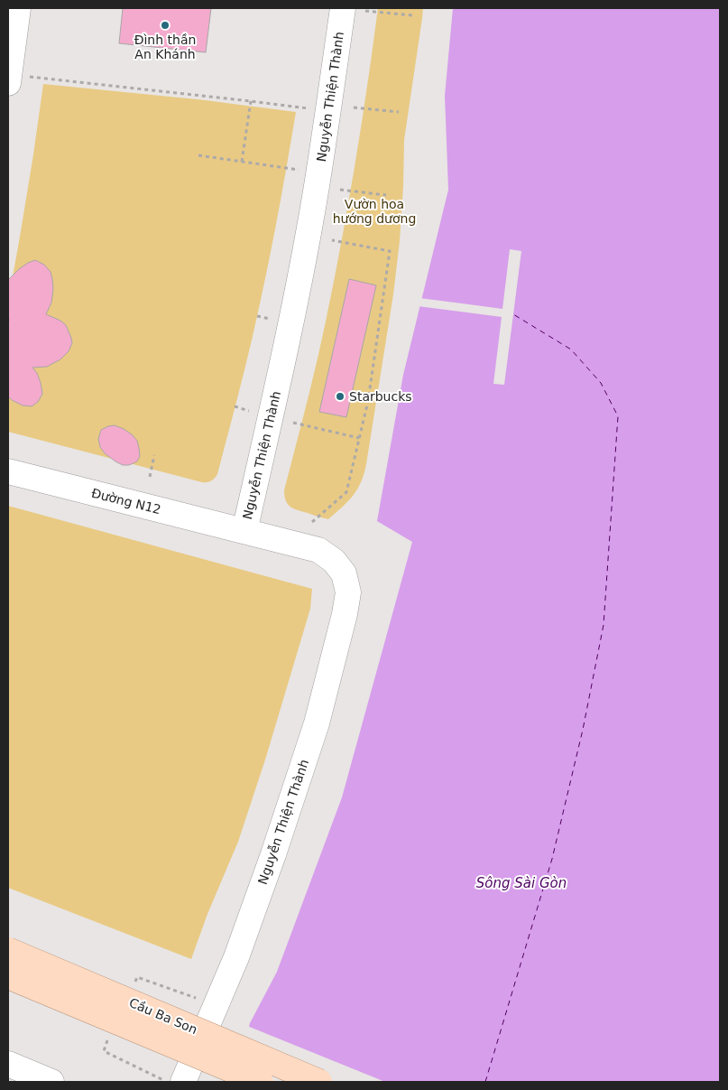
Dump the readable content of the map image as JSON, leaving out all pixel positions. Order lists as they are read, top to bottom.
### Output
{
  "streets": {
    "main road": ["Cầu Ba Son"],
    "street": ["Nguyễn Thiện Thành", "Đường N12"]
  },
  "crossings": [
    ["Nguyễn Thiện Thành", "Đường N12"]
  ],
  "water": ["Sông Sài Gòn"],
  "parks": ["Vườn hoa hướng dương"],
  "places": ["Đình thần An Khánh", "Starbucks"]
}
